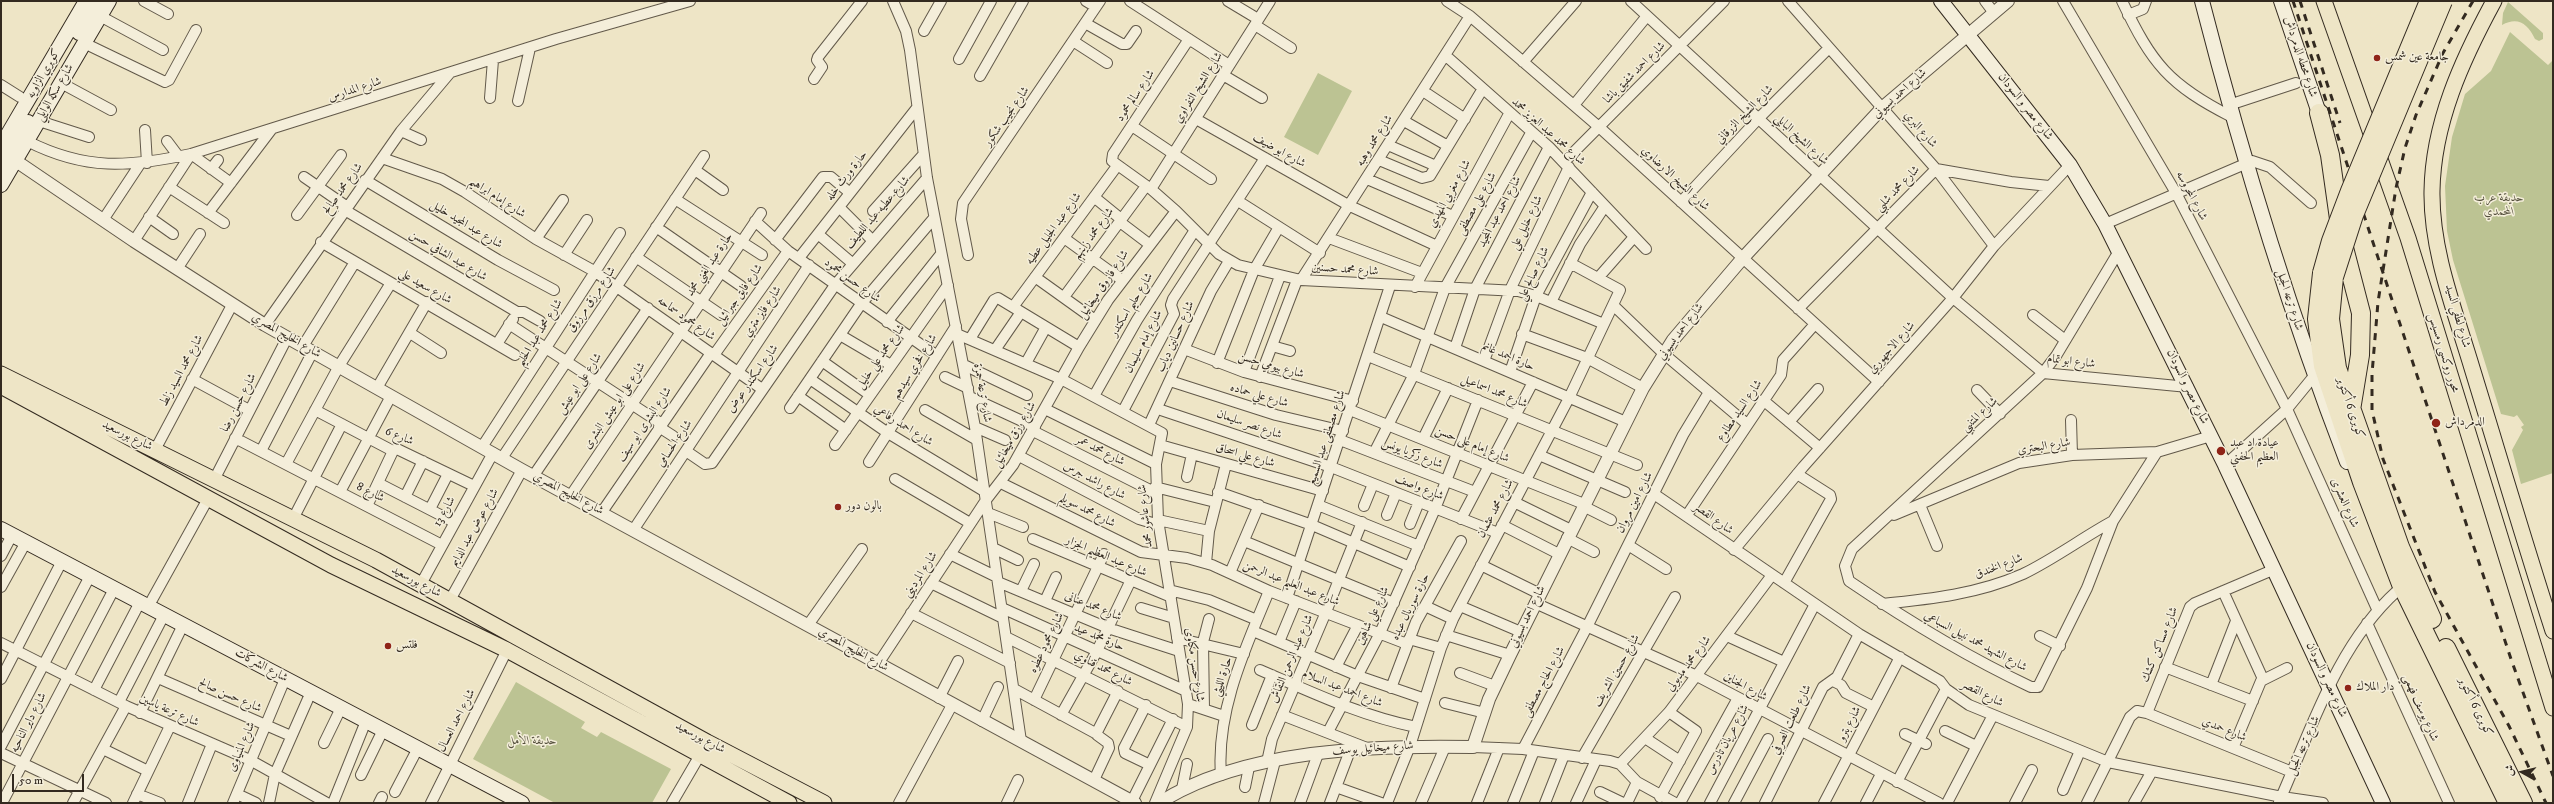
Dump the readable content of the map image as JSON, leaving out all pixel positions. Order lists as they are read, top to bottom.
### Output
{
  "streets": {
    "highway": ["كوبرى 6 أكتوبر"],
    "main road": [
      "شارع محطه الدمرداش",
      "كوبري الزاويه",
      "شارع سكه الوايلي",
      "شارع مصر و السودان",
      "شارع ترعه الجبل",
      "شارع لطفي السيد",
      "محور روكسى رمسيس",
      "شارع بورسعيد",
      "شارع الشركات"
    ],
    "street": [
      "شارع احمد شفيق باشا",
      "شارع الشيخ النفراوي",
      "شارع المدارس",
      "شارع احمد بسيوني",
      "شارع سالم محمود",
      "شارع الشيخ الزرقاني",
      "شارع نجيب شكور",
      "شارع البري",
      "شارع محمد عبد العزيز محمد",
      "شارع الشيخ البابلي",
      "شارع محمد وهبه",
      "شارع ابو ضيف",
      "حارة ورث خله",
      "شارع الشيخ الارضاوي",
      "شارع محمد صالح",
      "شارع محمد شلبي",
      "شارع مغربي المهدي",
      "شارع المحروسه",
      "شارع إمام ابراهيم",
      "شارع علي مصطفى",
      "شارع احمد عبد المجيد",
      "شارع عطيه عبد اللطيف",
      "شارع خليل علي",
      "شارع عبد المجيد خليل",
      "شارع عبد الجليل عطيه",
      "شارع محمد زينهم",
      "شارع عبد الشافي حسن",
      "حارة عبد الغني محمد",
      "شارع محمد حسنين",
      "شارع صالح علي",
      "شارع حسن محمود",
      "شارع فاروق ميخائيل",
      "شارع سعيد علي",
      "شارع فايق جبرائيل",
      "شارع مرزق مرزوق",
      "شارع حليم اسكندر",
      "شارع فايز متري",
      "شارع محمود سماحه",
      "شارع محمد عبد الحليم",
      "شارع الخليج المصري",
      "شارع حسانين دياب",
      "شارع إمام سليمان",
      "شارع الاجهوري",
      "شارع محمد علي خليل",
      "حارة احمد غانم",
      "شارع ابو تمام",
      "شارع بيومي حسن",
      "شارع فخري سيدهم",
      "شارع محمد السيد زلط",
      "شارع اسكندر عوض",
      "شارع على ابو عيش",
      "شارع محمد اسماعيل",
      "شارع ترعة حمزة",
      "شارع علي حماده",
      "شارع حسن رضا",
      "شارع على ابو عيش البشرى",
      "شارع السيد مطاوع",
      "شارع المتنبي",
      "شارع البشرى ابو سيف",
      "شارع نصر سليمان",
      "شارع احمد رفاعي",
      "شارع رزق ميخائيل",
      "شارع 6",
      "شارع مصطفى عبد السميع",
      "شارع الحسامي",
      "شارع إمام على حسن",
      "شارع البحتري",
      "شارع محمد عمر",
      "شارع زكريا يونس",
      "شارع علي اسحاق",
      "شارع راشد جرس",
      "شارع واصف",
      "شارع 8",
      "شارع امين مروان",
      "شارع العشرى",
      "شارع محمد عثمان",
      "شارع محمد سويلم",
      "شارع 13",
      "شارع عاشور محمد",
      "شارع القصر",
      "شارع عوض عبد الدايم",
      "شارع عبد العظيم الجزار",
      "شارع الخندق",
      "شارع المرديني",
      "شارع عبد العليم عبد الرحمن",
      "شارع محمد عنانى",
      "حارة سوريال عبده",
      "شارع علي شاهين",
      "حارة محمد عيد",
      "شارع الشهيد محمد نبيل السباعي",
      "شارع محمود عطوه",
      "شارع مساكن كشك",
      "شارع عبد الرحمن النقاش",
      "شارع محمد مدبولي",
      "شارع حسن مكاوى",
      "شارع محمد قناوي",
      "شارع حسين الشريف",
      "حارة الليثي",
      "شارع الحاج مصطفى",
      "شارع الجناين",
      "شارع احمد عبد السلام",
      "شارع حسن صالح",
      "شارع يوسف فهمي",
      "شارع ترعة ياسين",
      "شارع طلعت الصرفي",
      "شارع احمد العسال",
      "شارع داير الناحيه",
      "شارع بترو",
      "شارع حمدي",
      "شارع عريان تادرس",
      "شارع المنياوى",
      "شارع ميخائيل يوسف"
    ]
  },
  "crossings": [
    ["شارع احمد شفيق باشا", "شارع محمد عبد العزيز محمد"],
    ["شارع احمد شفيق باشا", "شارع الشيخ البابلي"],
    ["شارع احمد شفيق باشا", "شارع الشيخ الارضاوي"],
    ["شارع احمد شفيق باشا", "شارع خليل علي"],
    ["شارع الشيخ النفراوي", "شارع ابو ضيف"],
    ["شارع الشيخ النفراوي", "شارع محمد زينهم"],
    ["شارع الشيخ النفراوي", "شارع محمد حسنين"],
    ["شارع المدارس", "شارع سكه الوايلي"],
    ["شارع المدارس", "شارع محمد صالح"],
    ["شارع سكه الوايلي", "شارع الخليج المصري"],
    ["شارع احمد بسيوني", "شارع مصر و السودان"],
    ["شارع احمد بسيوني", "شارع البري"],
    ["شارع احمد بسيوني", "شارع الشيخ البابلي"],
    ["شارع احمد بسيوني", "شارع الشيخ الارضاوي"],
    ["شارع احمد بسيوني", "حارة احمد غانم"],
    ["شارع احمد بسيوني", "شارع محمد اسماعيل"],
    ["شارع احمد بسيوني", "شارع إمام على حسن"],
    ["شارع احمد بسيوني", "شارع واصف"],
    ["شارع احمد بسيوني", "شارع الجناين"],
    ["شارع احمد بسيوني", "شارع ميخائيل يوسف"],
    ["شارع سالم محمود", "شارع عبد الجليل عطيه"],
    ["شارع سالم محمود", "شارع محمد حسنين"],
    ["شارع مصر و السودان", "شارع ترعه الجبل"],
    ["شارع مصر و السودان", "شارع الاجهوري"],
    ["شارع مصر و السودان", "شارع ابو تمام"],
    ["شارع مصر و السودان", "شارع المتنبي"],
    ["شارع مصر و السودان", "شارع البحتري"],
    ["شارع مصر و السودان", "شارع مساكن كشك"],
    ["شارع الشيخ الزرقاني", "شارع البري"],
    ["شارع الشيخ الزرقاني", "شارع الشيخ البابلي"],
    ["شارع الشيخ الزرقاني", "شارع الشيخ الارضاوي"],
    ["شارع البري", "شارع محمد شلبي"],
    ["شارع البري", "شارع الاجهوري"],
    ["شارع محمد عبد العزيز محمد", "شارع محمد وهبه"],
    ["شارع محمد عبد العزيز محمد", "شارع مغربي المهدي"],
    ["شارع محمد عبد العزيز محمد", "شارع علي مصطفى"],
    ["شارع محمد عبد العزيز محمد", "شارع احمد عبد المجيد"],
    ["شارع محمد عبد العزيز محمد", "شارع خليل علي"],
    ["شارع محمد عبد العزيز محمد", "شارع صالح علي"],
    ["شارع الشيخ البابلي", "شارع محمد شلبي"],
    ["شارع الشيخ البابلي", "شارع الاجهوري"],
    ["شارع الشيخ البابلي", "شارع ابو تمام"],
    ["شارع محمد وهبه", "شارع ابو ضيف"],
    ["شارع محمد وهبه", "شارع الشيخ الارضاوي"],
    ["شارع محمد وهبه", "شارع محمد حسنين"],
    ["شارع محمد وهبه", "شارع بيومي حسن"],
    ["شارع ابو ضيف", "شارع مغربي المهدي"],
    ["شارع ابو ضيف", "شارع إمام سليمان"],
    ["حارة ورث خله", "شارع حسن محمود"],
    ["حارة ورث خله", "شارع ترعة حمزة"],
    ["شارع الشيخ الارضاوي", "شارع محمد شلبي"],
    ["شارع الشيخ الارضاوي", "شارع الاجهوري"],
    ["شارع الشيخ الارضاوي", "شارع السيد مطاوع"],
    ["شارع محمد صالح", "شارع إمام ابراهيم"],
    ["شارع محمد صالح", "شارع عبد المجيد خليل"],
    ["شارع محمد صالح", "شارع عبد الشافي حسن"],
    ["شارع محمد صالح", "شارع سعيد علي"],
    ["شارع محمد صالح", "شارع الخليج المصري"],
    ["شارع محمد شلبي", "شارع الاجهوري"],
    ["شارع مغربي المهدي", "شارع محمد حسنين"],
    ["شارع المحروسه", "شارع العشرى"],
    ["شارع إمام ابراهيم", "شارع محمود سماحه"],
    ["شارع إمام ابراهيم", "شارع محمد عبد الحليم"],
    ["شارع علي مصطفى", "شارع محمد حسنين"],
    ["شارع علي مصطفى", "حارة احمد غانم"],
    ["شارع علي مصطفى", "شارع محمد اسماعيل"],
    ["شارع علي مصطفى", "شارع إمام على حسن"],
    ["شارع علي مصطفى", "شارع زكريا يونس"],
    ["شارع احمد عبد المجيد", "شارع محمد حسنين"],
    ["شارع احمد عبد المجيد", "حارة احمد غانم"],
    ["شارع عطيه عبد اللطيف", "شارع حسن محمود"],
    ["شارع عطيه عبد اللطيف", "شارع اسكندر عوض"],
    ["شارع عطيه عبد اللطيف", "شارع ترعة حمزة"],
    ["شارع خليل علي", "شارع محمد حسنين"],
    ["شارع خليل علي", "حارة احمد غانم"],
    ["شارع عبد الجليل عطيه", "شارع محمد حسنين"],
    ["شارع محمد زينهم", "شارع محمد حسنين"],
    ["حارة عبد الغني محمد", "شارع حسن محمود"],
    ["حارة عبد الغني محمد", "شارع محمود سماحه"],
    ["حارة عبد الغني محمد", "شارع على ابو عيش البشرى"],
    ["شارع محمد حسنين", "شارع صالح علي"],
    ["شارع محمد حسنين", "شارع فاروق ميخائيل"],
    ["شارع محمد حسنين", "شارع حليم اسكندر"],
    ["شارع محمد حسنين", "شارع حسانين دياب"],
    ["شارع محمد حسنين", "شارع إمام سليمان"],
    ["شارع محمد حسنين", "شارع مصطفى عبد السميع"],
    ["شارع محمد حسنين", "شارع محمد عثمان"],
    ["شارع صالح علي", "حارة احمد غانم"],
    ["شارع حسن محمود", "شارع فايق جبرائيل"],
    ["شارع حسن محمود", "شارع فايز متري"],
    ["شارع حسن محمود", "شارع محمد علي خليل"],
    ["شارع حسن محمود", "شارع فخري سيدهم"],
    ["شارع حسن محمود", "شارع اسكندر عوض"],
    ["شارع فاروق ميخائيل", "شارع رزق ميخائيل"],
    ["شارع فايق جبرائيل", "شارع محمود سماحه"],
    ["شارع فايق جبرائيل", "شارع البشرى ابو سيف"],
    ["شارع مرزق مرزوق", "شارع محمود سماحه"],
    ["شارع مرزق مرزوق", "شارع محمد عبد الحليم"],
    ["شارع مرزق مرزوق", "شارع الخليج المصري"],
    ["شارع مرزق مرزوق", "شارع 13"],
    ["شارع ترعه الجبل", "شارع العشرى"],
    ["شارع ترعه الجبل", "شارع القصر"],
    ["شارع ترعه الجبل", "شارع يوسف فهمي"],
    ["شارع ترعه الجبل", "شارع حمدي"],
    ["شارع فايز متري", "شارع محمود سماحه"],
    ["شارع فايز متري", "شارع الحسامي"],
    ["شارع محمود سماحه", "شارع محمد عبد الحليم"],
    ["شارع محمود سماحه", "شارع اسكندر عوض"],
    ["شارع محمود سماحه", "شارع على ابو عيش"],
    ["شارع محمود سماحه", "شارع على ابو عيش البشرى"],
    ["شارع محمود سماحه", "شارع البشرى ابو سيف"],
    ["شارع محمود سماحه", "شارع الحسامي"],
    ["شارع محمد عبد الحليم", "شارع الخليج المصري"],
    ["شارع محمد عبد الحليم", "شارع 13"],
    ["شارع الخليج المصري", "شارع محمد السيد زلط"],
    ["شارع الخليج المصري", "شارع على ابو عيش"],
    ["شارع الخليج المصري", "شارع ترعة حمزة"],
    ["شارع الخليج المصري", "شارع حسن رضا"],
    ["شارع الخليج المصري", "شارع على ابو عيش البشرى"],
    ["شارع الخليج المصري", "شارع البشرى ابو سيف"],
    ["شارع الخليج المصري", "شارع الحسامي"],
    ["شارع الخليج المصري", "شارع 13"],
    ["شارع الخليج المصري", "شارع عوض عبد الدايم"],
    ["شارع الخليج المصري", "شارع المرديني"],
    ["شارع حسانين دياب", "شارع بيومي حسن"],
    ["شارع حسانين دياب", "شارع علي حماده"],
    ["شارع حسانين دياب", "شارع نصر سليمان"],
    ["شارع حسانين دياب", "شارع عاشور محمد"],
    ["شارع الاجهوري", "شارع ابو تمام"],
    ["شارع الاجهوري", "شارع القصر"],
    ["شارع محمد علي خليل", "شارع ترعة حمزة"],
    ["شارع محمد علي خليل", "شارع احمد رفاعي"],
    ["حارة احمد غانم", "شارع مصطفى عبد السميع"],
    ["حارة احمد غانم", "شارع محمد عثمان"],
    ["شارع ابو تمام", "شارع المتنبي"],
    ["شارع بيومي حسن", "شارع مصطفى عبد السميع"],
    ["شارع بيومي حسن", "شارع إمام على حسن"],
    ["شارع فخري سيدهم", "شارع ترعة حمزة"],
    ["شارع فخري سيدهم", "شارع احمد رفاعي"],
    ["شارع محمد السيد زلط", "شارع بورسعيد"],
    ["شارع اسكندر عوض", "شارع الحسامي"],
    ["شارع محمد اسماعيل", "شارع مصطفى عبد السميع"],
    ["شارع محمد اسماعيل", "شارع محمد عثمان"],
    ["شارع محمد اسماعيل", "شارع علي شاهين"],
    ["شارع ترعة حمزة", "شارع احمد رفاعي"],
    ["شارع ترعة حمزة", "شارع رزق ميخائيل"],
    ["شارع ترعة حمزة", "شارع محمد عمر"],
    ["شارع ترعة حمزة", "شارع المرديني"],
    ["شارع ترعة حمزة", "شارع محمد عنانى"],
    ["شارع ترعة حمزة", "حارة محمد عيد"],
    ["شارع ترعة حمزة", "شارع محمد قناوي"],
    ["شارع علي حماده", "شارع مصطفى عبد السميع"],
    ["شارع علي حماده", "شارع زكريا يونس"],
    ["شارع حسن رضا", "شارع بورسعيد"],
    ["شارع حسن رضا", "شارع 8"],
    ["شارع السيد مطاوع", "شارع القصر"],
    ["شارع المتنبي", "شارع البحتري"],
    ["شارع المتنبي", "شارع الشهيد محمد نبيل السباعي"],
    ["شارع نصر سليمان", "شارع مصطفى عبد السميع"],
    ["شارع نصر سليمان", "شارع واصف"],
    ["شارع احمد رفاعي", "شارع رزق ميخائيل"],
    ["شارع احمد رفاعي", "شارع المرديني"],
    ["شارع رزق ميخائيل", "شارع محمد عمر"],
    ["شارع رزق ميخائيل", "شارع راشد جرس"],
    ["شارع رزق ميخائيل", "شارع محمد سويلم"],
    ["شارع رزق ميخائيل", "شارع المرديني"],
    ["شارع بورسعيد", "شارع 13"],
    ["شارع بورسعيد", "شارع عوض عبد الدايم"],
    ["شارع بورسعيد", "شارع احمد العسال"],
    ["شارع 6", "شارع 13"],
    ["شارع مصطفى عبد السميع", "شارع إمام على حسن"],
    ["شارع مصطفى عبد السميع", "شارع زكريا يونس"],
    ["شارع مصطفى عبد السميع", "شارع علي اسحاق"],
    ["شارع مصطفى عبد السميع", "شارع واصف"],
    ["شارع مصطفى عبد السميع", "شارع عبد العليم عبد الرحمن"],
    ["شارع إمام على حسن", "شارع محمد عثمان"],
    ["شارع إمام على حسن", "شارع علي شاهين"],
    ["شارع محمد عمر", "شارع عاشور محمد"],
    ["شارع زكريا يونس", "شارع علي شاهين"],
    ["شارع علي اسحاق", "شارع عاشور محمد"],
    ["شارع راشد جرس", "شارع عاشور محمد"],
    ["شارع واصف", "شارع محمد عثمان"],
    ["شارع واصف", "شارع علي شاهين"],
    ["شارع 8", "شارع 13"],
    ["شارع امين مروان", "شارع القصر"],
    ["شارع امين مروان", "شارع الحاج مصطفى"],
    ["شارع امين مروان", "شارع الجناين"],
    ["شارع محمد عثمان", "شارع عبد العليم عبد الرحمن"],
    ["شارع محمد عثمان", "شارع الجناين"],
    ["شارع محمد عثمان", "شارع احمد عبد السلام"],
    ["شارع محمد عثمان", "شارع ميخائيل يوسف"],
    ["شارع محمد سويلم", "شارع عاشور محمد"],
    ["شارع محمد سويلم", "شارع عبد العليم عبد الرحمن"],
    ["شارع عاشور محمد", "شارع عبد العظيم الجزار"],
    ["شارع عاشور محمد", "شارع عبد العليم عبد الرحمن"],
    ["شارع عاشور محمد", "شارع حسن مكاوى"],
    ["شارع القصر", "شارع محمد مدبولي"],
    ["شارع القصر", "شارع طلعت الصرفي"],
    ["شارع القصر", "شارع بترو"],
    ["شارع القصر", "شارع عريان تادرس"],
    ["شارع عبد العظيم الجزار", "شارع محمود عطوه"],
    ["شارع عبد العظيم الجزار", "شارع حسن مكاوى"],
    ["شارع عبد العظيم الجزار", "حارة الليثي"],
    ["شارع الخندق", "شارع الشهيد محمد نبيل السباعي"],
    ["شارع المرديني", "شارع محمد عنانى"],
    ["شارع المرديني", "حارة محمد عيد"],
    ["شارع عبد العليم عبد الرحمن", "حارة سوريال عبده"],
    ["شارع عبد العليم عبد الرحمن", "شارع علي شاهين"],
    ["شارع عبد العليم عبد الرحمن", "شارع عبد الرحمن النقاش"],
    ["شارع عبد العليم عبد الرحمن", "حارة الليثي"],
    ["شارع محمد عنانى", "شارع محمود عطوه"],
    ["شارع محمد عنانى", "شارع حسن مكاوى"],
    ["شارع علي شاهين", "شارع احمد عبد السلام"],
    ["حارة محمد عيد", "شارع محمود عطوه"],
    ["حارة محمد عيد", "شارع حسن مكاوى"],
    ["شارع محمود عطوه", "شارع محمد قناوي"],
    ["شارع مساكن كشك", "شارع حمدي"],
    ["شارع عبد الرحمن النقاش", "شارع احمد عبد السلام"],
    ["شارع عبد الرحمن النقاش", "شارع ميخائيل يوسف"],
    ["شارع محمد مدبولي", "شارع الجناين"],
    ["شارع محمد مدبولي", "شارع ميخائيل يوسف"],
    ["شارع حسن مكاوى", "شارع محمد قناوي"],
    ["شارع الشركات", "شارع احمد العسال"],
    ["شارع الشركات", "شارع داير الناحيه"],
    ["شارع الشركات", "شارع المنياوى"],
    ["شارع حسين الشريف", "شارع الجناين"],
    ["شارع حسين الشريف", "شارع ميخائيل يوسف"],
    ["حارة الليثي", "شارع ميخائيل يوسف"],
    ["شارع الحاج مصطفى", "شارع الجناين"],
    ["شارع الحاج مصطفى", "شارع ميخائيل يوسف"],
    ["شارع الجناين", "شارع طلعت الصرفي"],
    ["شارع الجناين", "شارع بترو"],
    ["شارع الجناين", "شارع عريان تادرس"],
    ["شارع حسن صالح", "شارع المنياوى"],
    ["شارع ترعة ياسين", "شارع داير الناحيه"],
    ["شارع ترعة ياسين", "شارع المنياوى"]
  ],
  "parks": ["حديقة عرب المحمدي", "حديقة الأمل"],
  "places": [
    "جامعة عين شمس",
    "الدمرداش",
    "عيادة اد عبد العظيم الحفني",
    "بالون دور",
    "فلتس",
    "دار الملاك"
  ],
  "scale_bar": "50 m",
  "north": "left"
}
